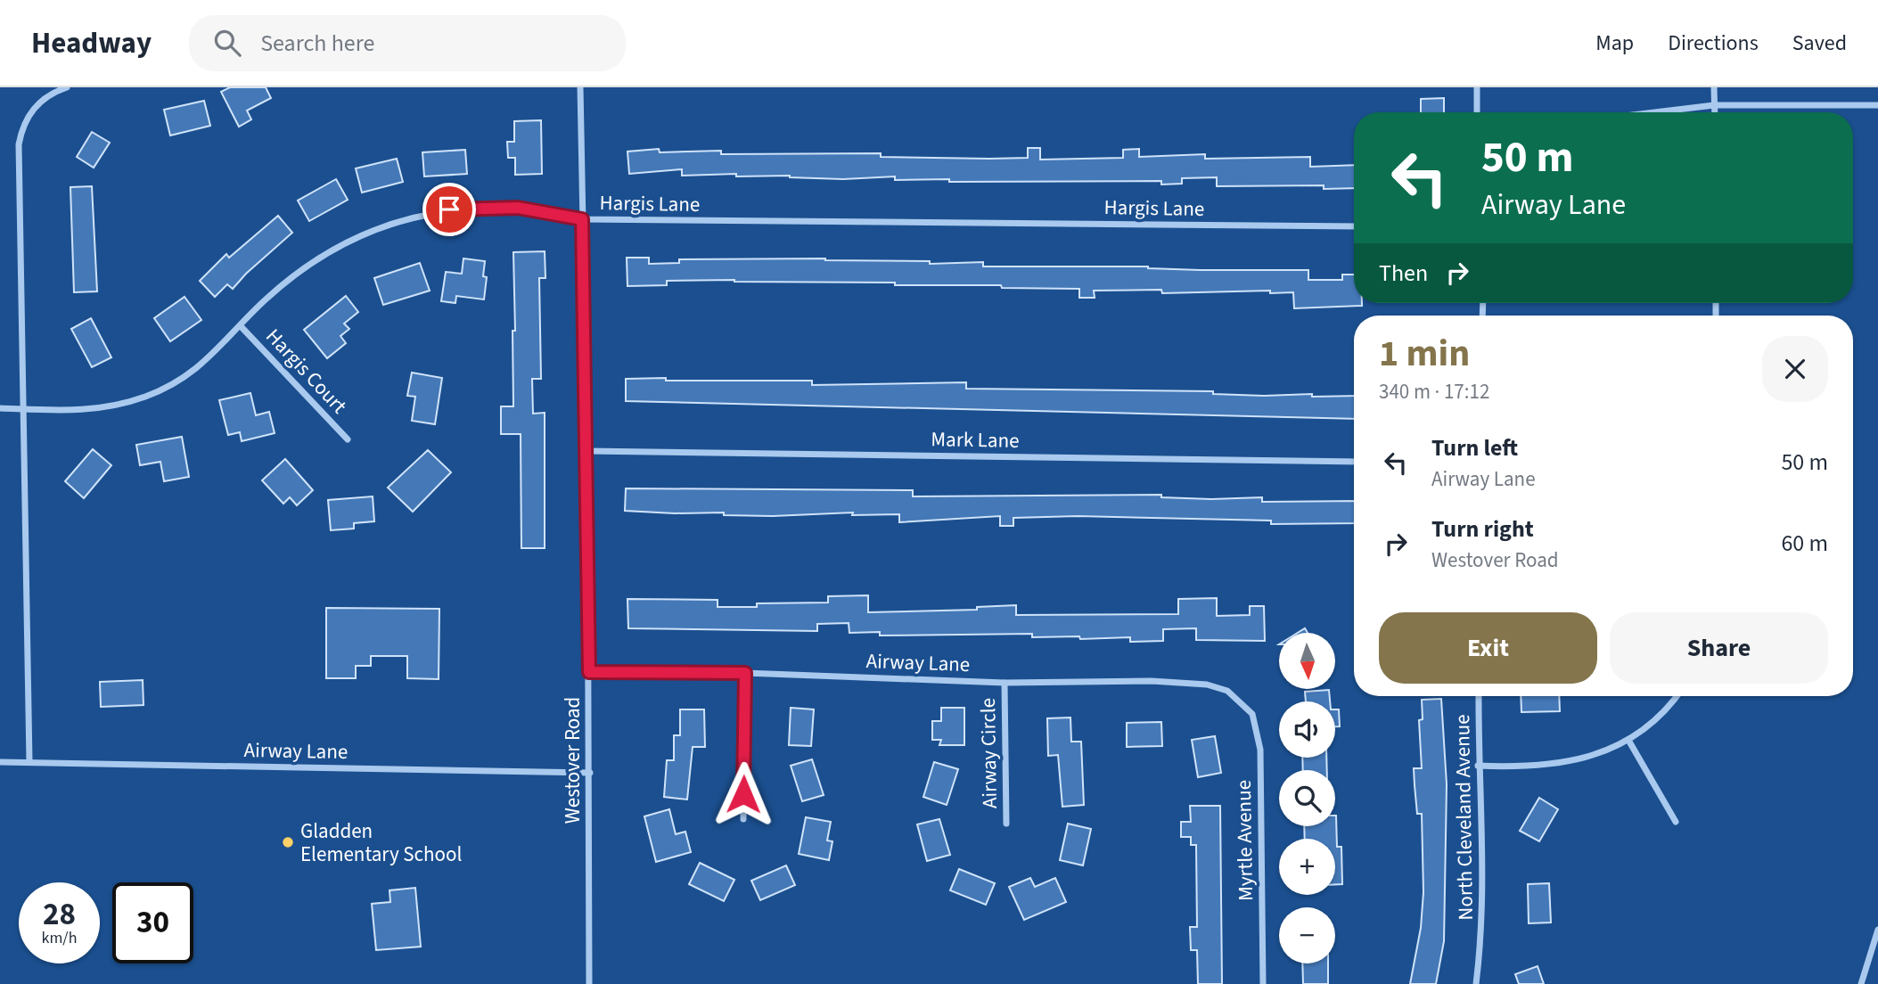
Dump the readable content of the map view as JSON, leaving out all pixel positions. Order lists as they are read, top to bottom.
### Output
{
  "streets": {
    "street": [
      "Hargis Lane",
      "Hargis Court",
      "Mark Lane",
      "Airway Lane",
      "Airway Circle",
      "Westover Road",
      "North Cleveland Avenue",
      "Myrtle Avenue"
    ]
  },
  "crossings": [
    ["Hargis Lane", "Hargis Court"],
    ["Hargis Lane", "Westover Road"],
    ["Mark Lane", "Westover Road"],
    ["Airway Lane", "Airway Circle"],
    ["Airway Lane", "Westover Road"],
    ["Airway Lane", "Myrtle Avenue"]
  ],
  "places": ["Gladden Elementary School"],
  "north": "bottom",
  "page": {
    "header": "Headway",
    "search": "Search here",
    "nav": ["Map", "Directions", "Saved"],
    "turn": ["50 m", "Airway Lane"],
    "then": "Then",
    "heading": ["1 min", "340 m · 17:12"],
    "list": [
      {
        "name": "Turn left",
        "note": "Airway Lane",
        "value": "50 m"
      },
      {
        "name": "Turn right",
        "note": "Westover Road",
        "value": "60 m"
      }
    ],
    "buttons": ["Exit", "Share"],
    "map_buttons": ["+", "−"],
    "speed": "28 km/h",
    "limit": "30"
  }
}
